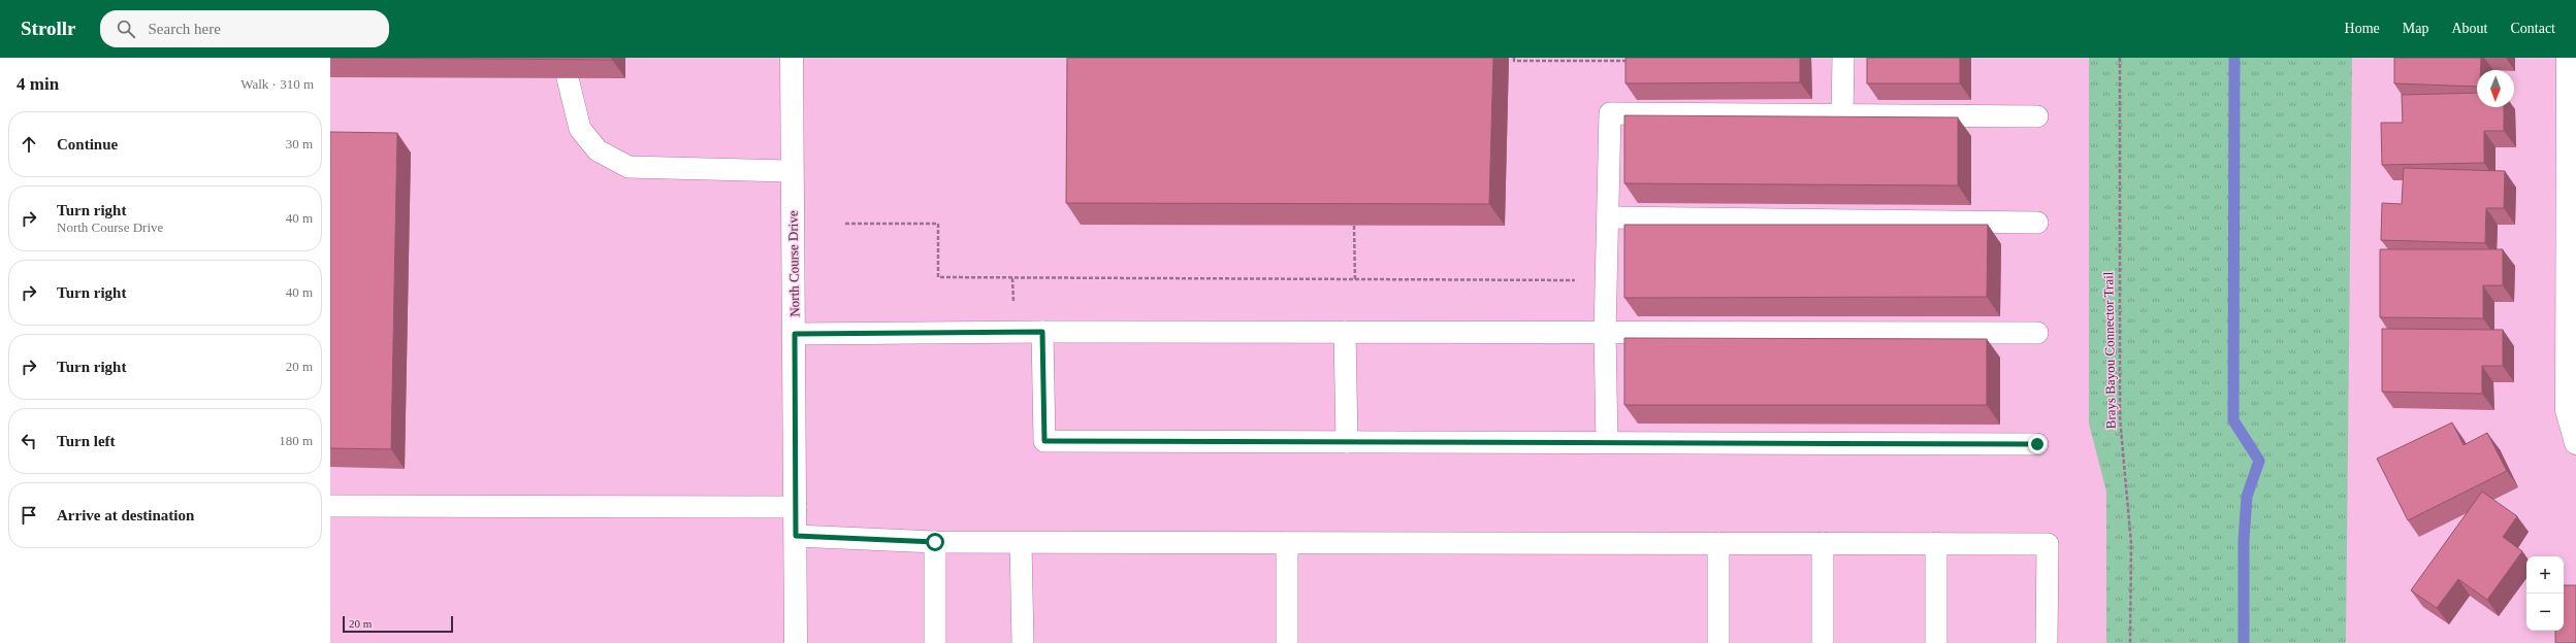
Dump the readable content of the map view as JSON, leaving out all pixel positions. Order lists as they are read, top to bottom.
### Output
{
  "streets": {
    "street": ["North Course Drive"],
    "path": ["Brays Bayou Connector Trail"]
  },
  "scale_bar": "20 m",
  "north": "bottom",
  "page": {
    "header": "Strollr",
    "search": "Search here",
    "nav": [
      "Home",
      "Map",
      "About",
      "Contact"
    ],
    "heading": ["4 min", "Walk · 310 m"],
    "list": [
      ["Continue", "30 m"],
      ["Turn right", "North Course Drive", "40 m"],
      ["Turn right", "40 m"],
      ["Turn right", "20 m"],
      ["Turn left", "180 m"],
      "Arrive at destination"
    ],
    "map_buttons": ["+", "−"],
    "scale": "20 m"
  }
}
